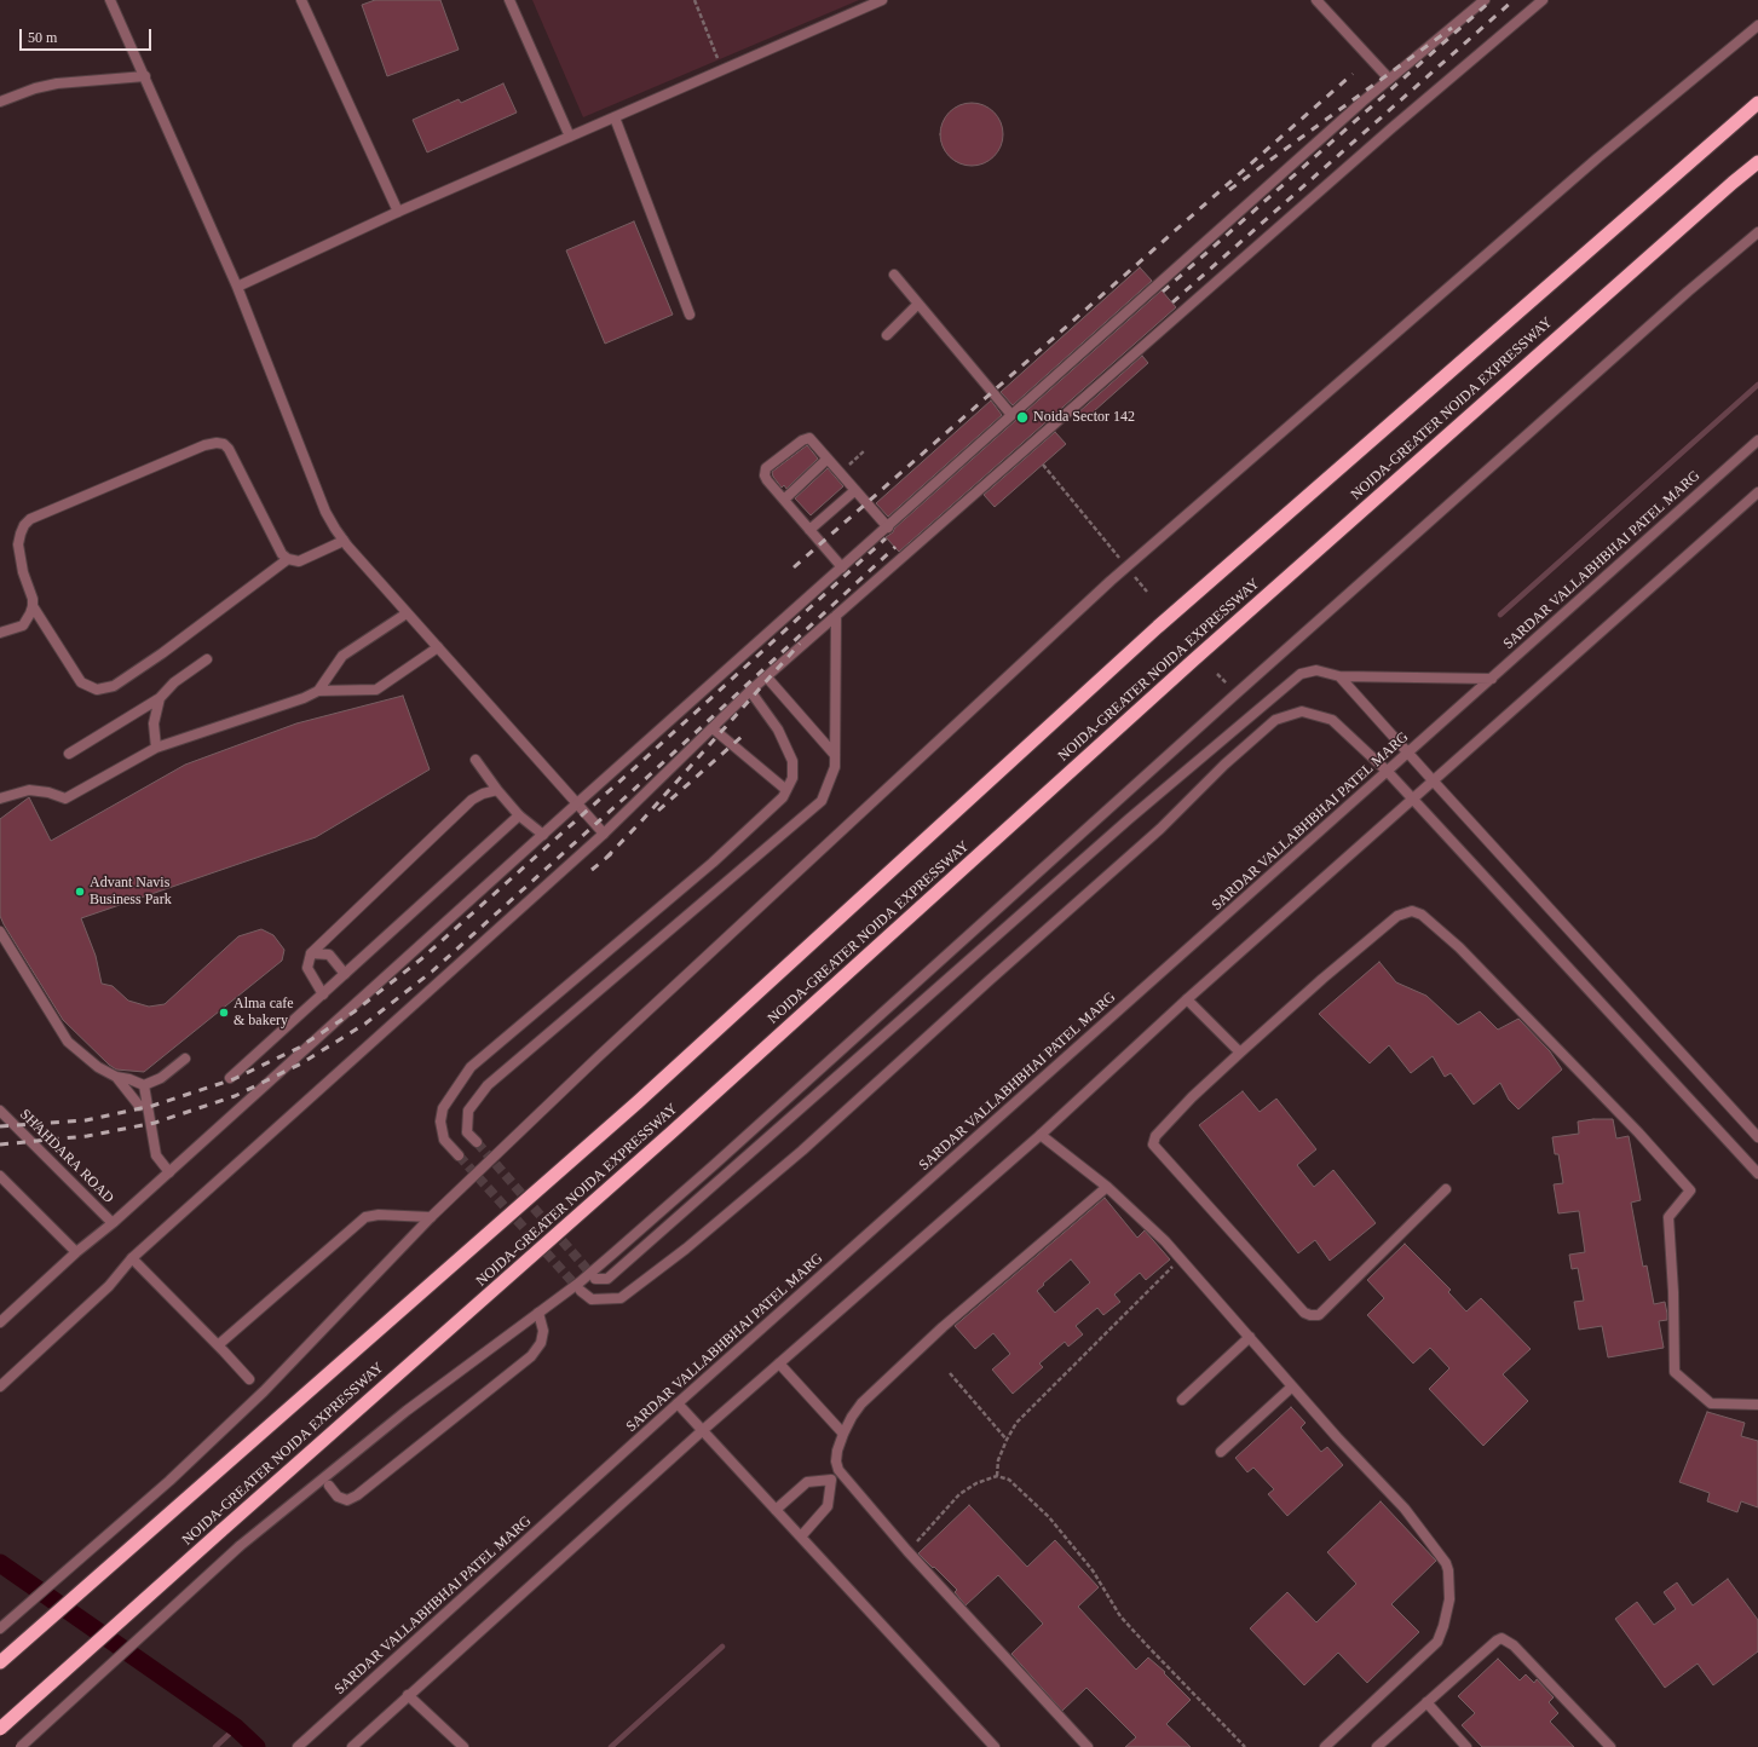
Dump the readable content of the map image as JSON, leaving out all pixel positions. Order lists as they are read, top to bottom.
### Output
{
  "streets": {
    "highway": ["NOIDA-GREATER NOIDA EXPRESSWAY"],
    "street": ["SARDAR VALLABHBHAI PATEL MARG", "SHAHDARA ROAD"]
  },
  "places": ["Noida Sector 142", "Advant Navis Business Park", "Alma cafe & bakery"],
  "scale_bar": "50 m"
}
